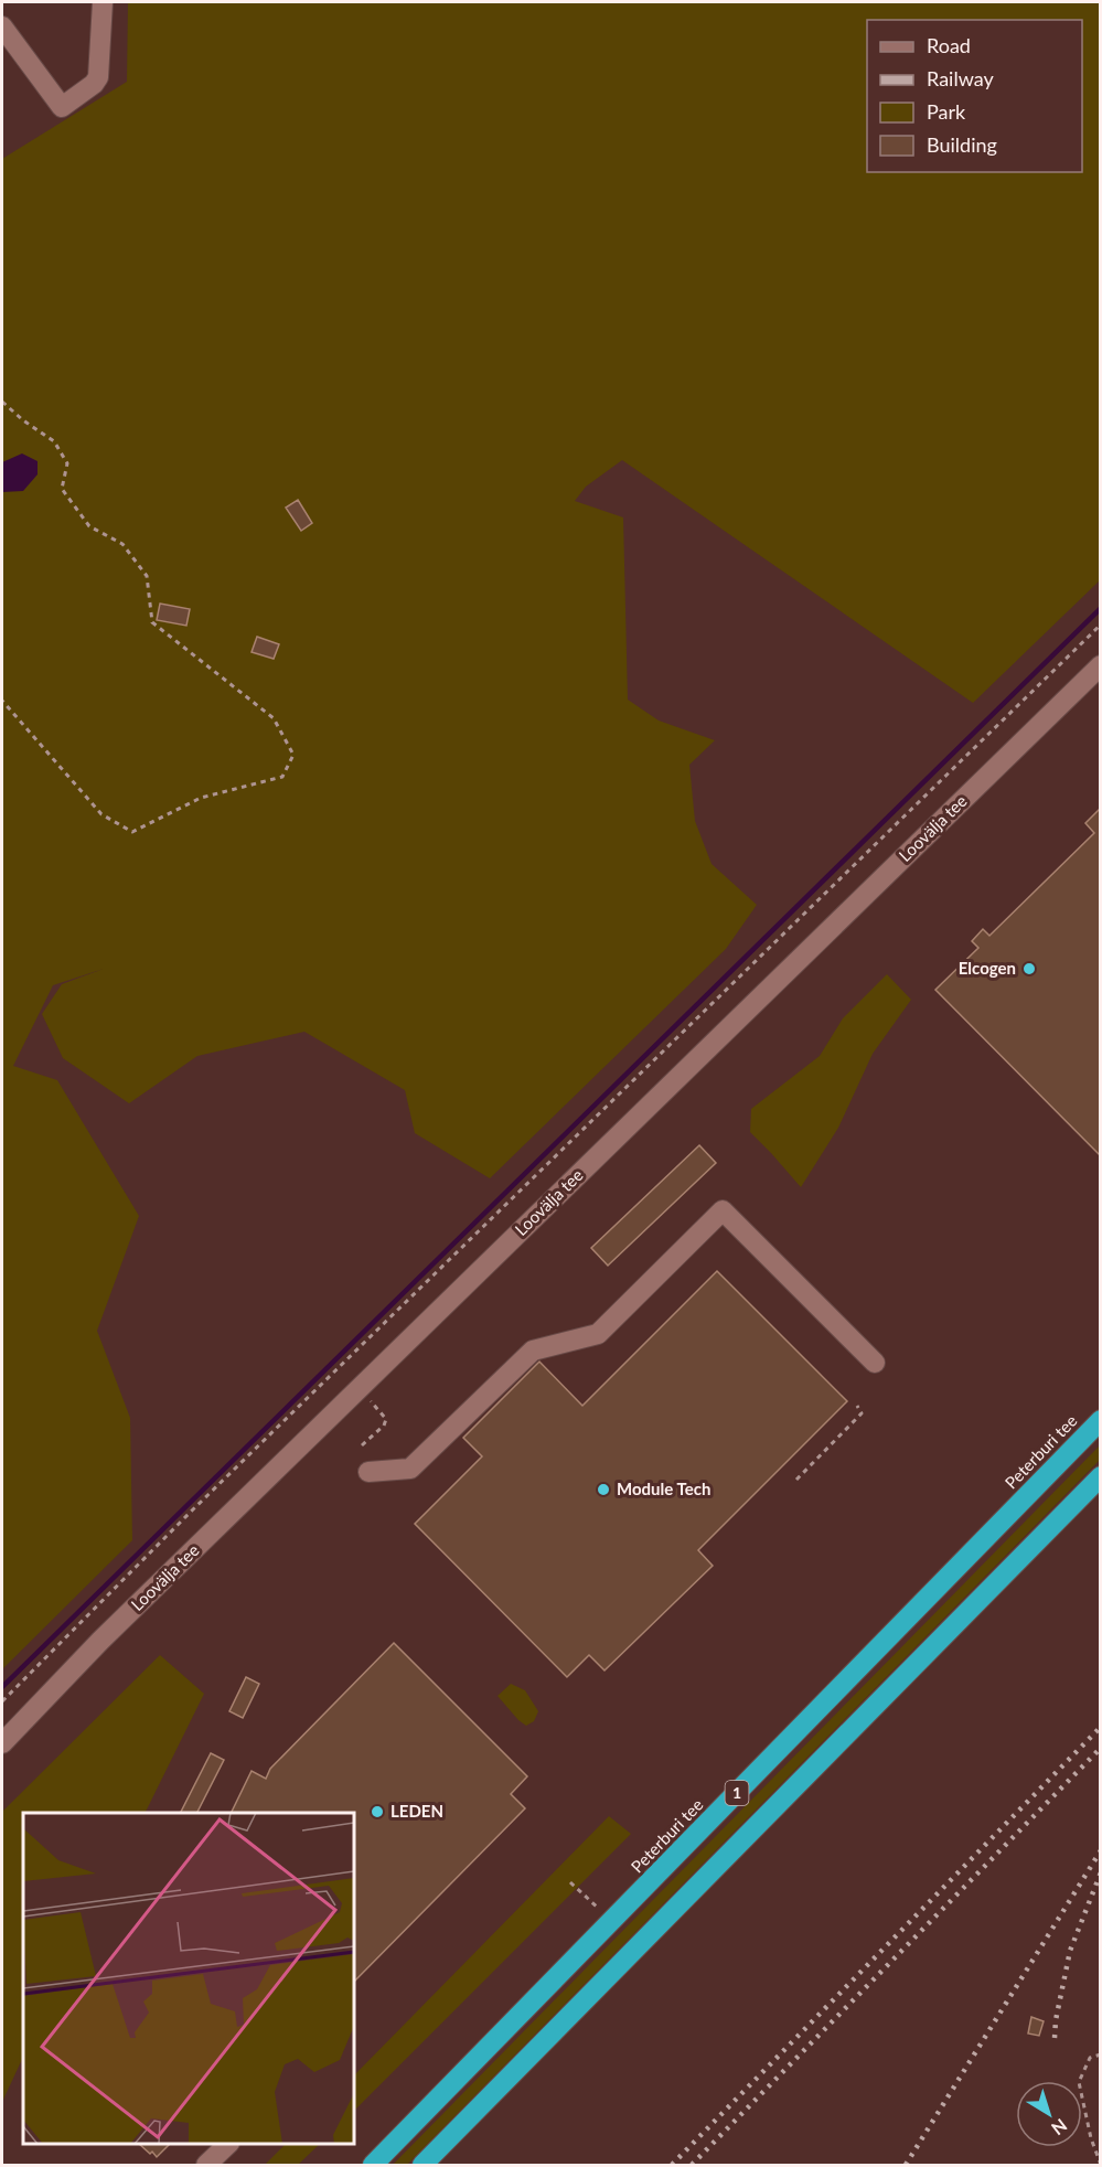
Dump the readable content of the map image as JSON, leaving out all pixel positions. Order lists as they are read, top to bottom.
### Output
{
  "streets": {
    "highway": ["Peterburi tee", "1"],
    "street": ["Loovälja tee"]
  },
  "places": ["Elcogen", "Module Tech", "LEDEN"],
  "legend": [
    "Road",
    "Railway",
    "Park",
    "Building"
  ],
  "north": "bottom right"
}
